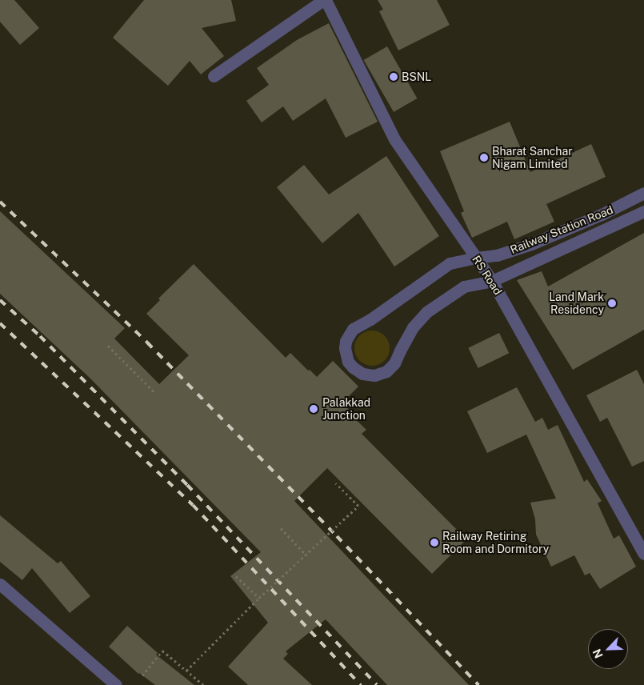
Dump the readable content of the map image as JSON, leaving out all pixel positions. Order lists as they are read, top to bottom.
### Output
{
  "streets": {
    "street": ["Railway Station Road", "RS Road"]
  },
  "crossings": [
    ["Railway Station Road", "RS Road"]
  ],
  "places": [
    "BSNL",
    "Bharat Sanchar Nigam Limited",
    "Land Mark Residency",
    "Palakkad Junction",
    "Railway Retiring Room and Dormitory"
  ],
  "north": "bottom left"
}
